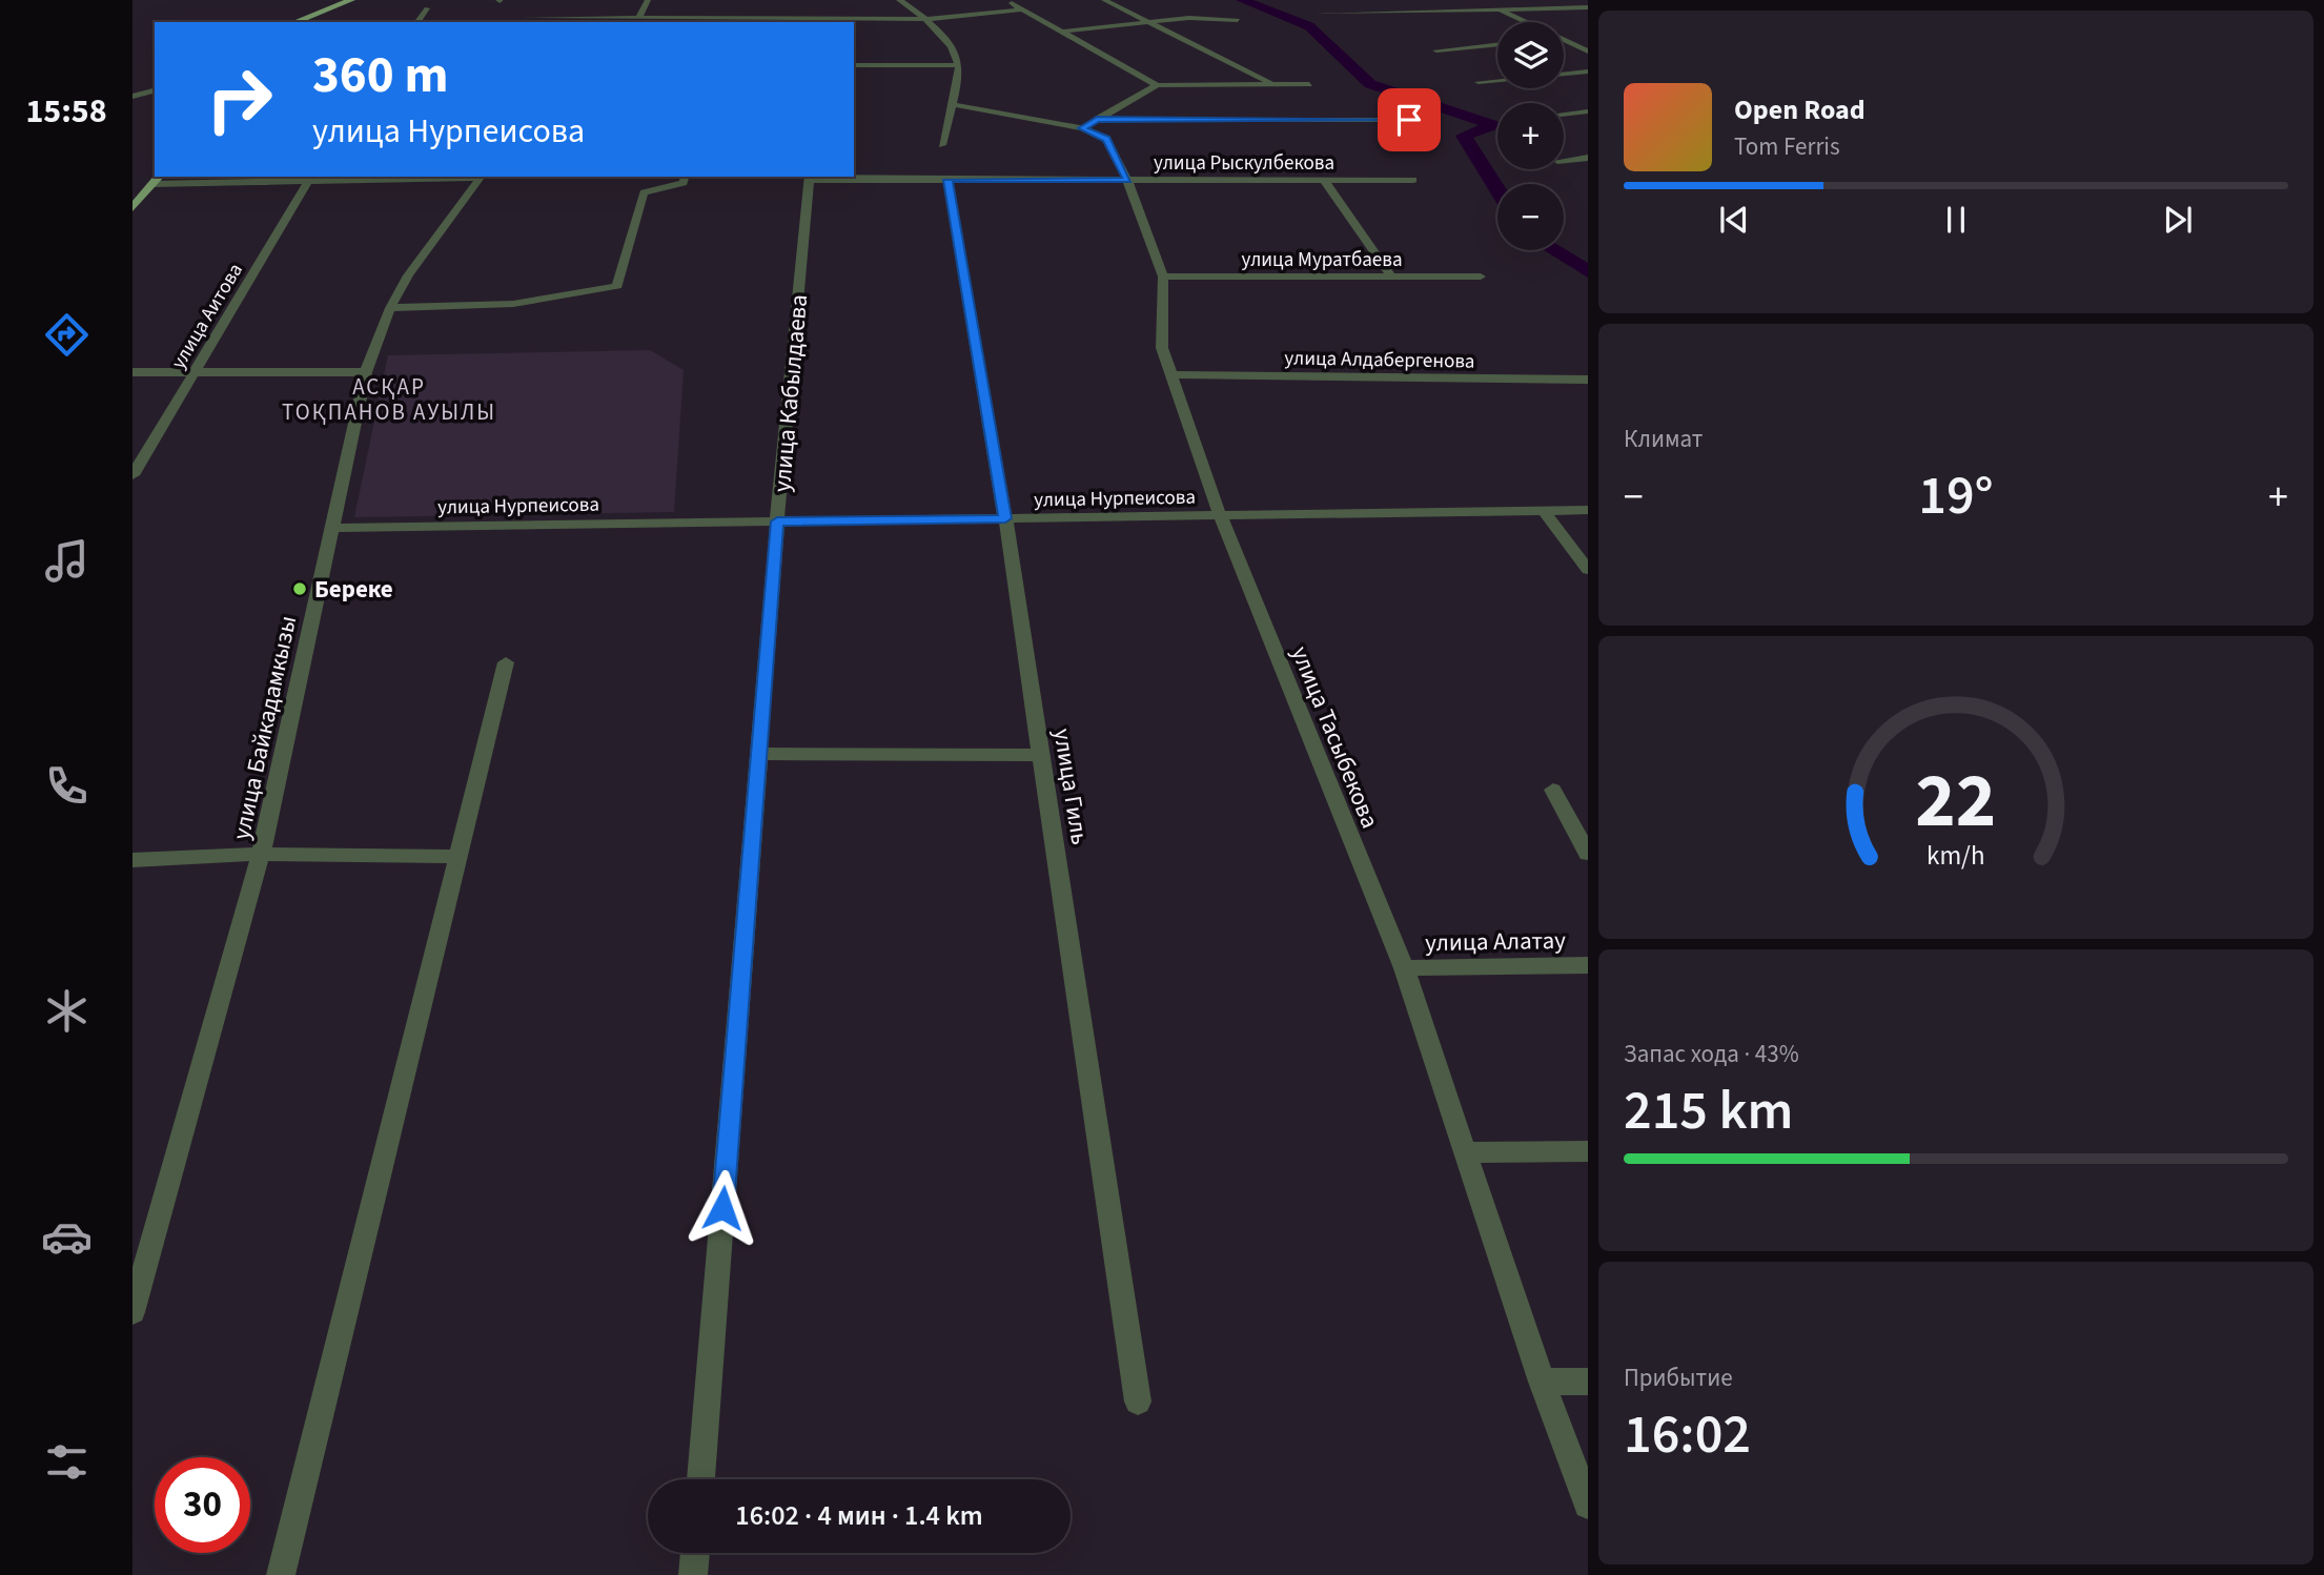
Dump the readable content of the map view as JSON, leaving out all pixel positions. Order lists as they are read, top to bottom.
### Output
{
  "streets": {
    "street": [
      "улица Рыскулбекова",
      "улица Муратбаева",
      "улица Аитова",
      "улица Алдабергенова",
      "улица Кабылдаева",
      "улица Нурпеисова",
      "улица Байкадамкызы",
      "улица Тасыбекова",
      "улица Гиль",
      "улица Алатау"
    ]
  },
  "crossings": [
    ["улица Рыскулбекова", "улица Кабылдаева"],
    ["улица Рыскулбекова", "улица Тасыбекова"],
    ["улица Рыскулбекова", "улица Гиль"],
    ["улица Муратбаева", "улица Тасыбекова"],
    ["улица Алдабергенова", "улица Тасыбекова"],
    ["улица Кабылдаева", "улица Нурпеисова"],
    ["улица Нурпеисова", "улица Байкадамкызы"],
    ["улица Нурпеисова", "улица Тасыбекова"],
    ["улица Нурпеисова", "улица Гиль"],
    ["улица Тасыбекова", "улица Алатау"]
  ],
  "districts": ["АСҚАР ТОҚПАНОВ АУЫЛЫ"],
  "places": ["Береке"],
  "page": {
    "tabs": "15:58",
    "map_buttons": ["+", "−"],
    "turn": ["360 m", "улица Нурпеисова"],
    "song": ["Open Road", "Tom Ferris"],
    "tile": [
      "Климат",
      ["Запас хода · 43%", "215 km"],
      ["Прибытие", "16:02"]
    ],
    "heat": ["−", "19°", "+"],
    "limit": "30",
    "trip": "16:02 · 4 мин · 1.4 km",
    "gauge": ["22", "km/h"]
  }
}
